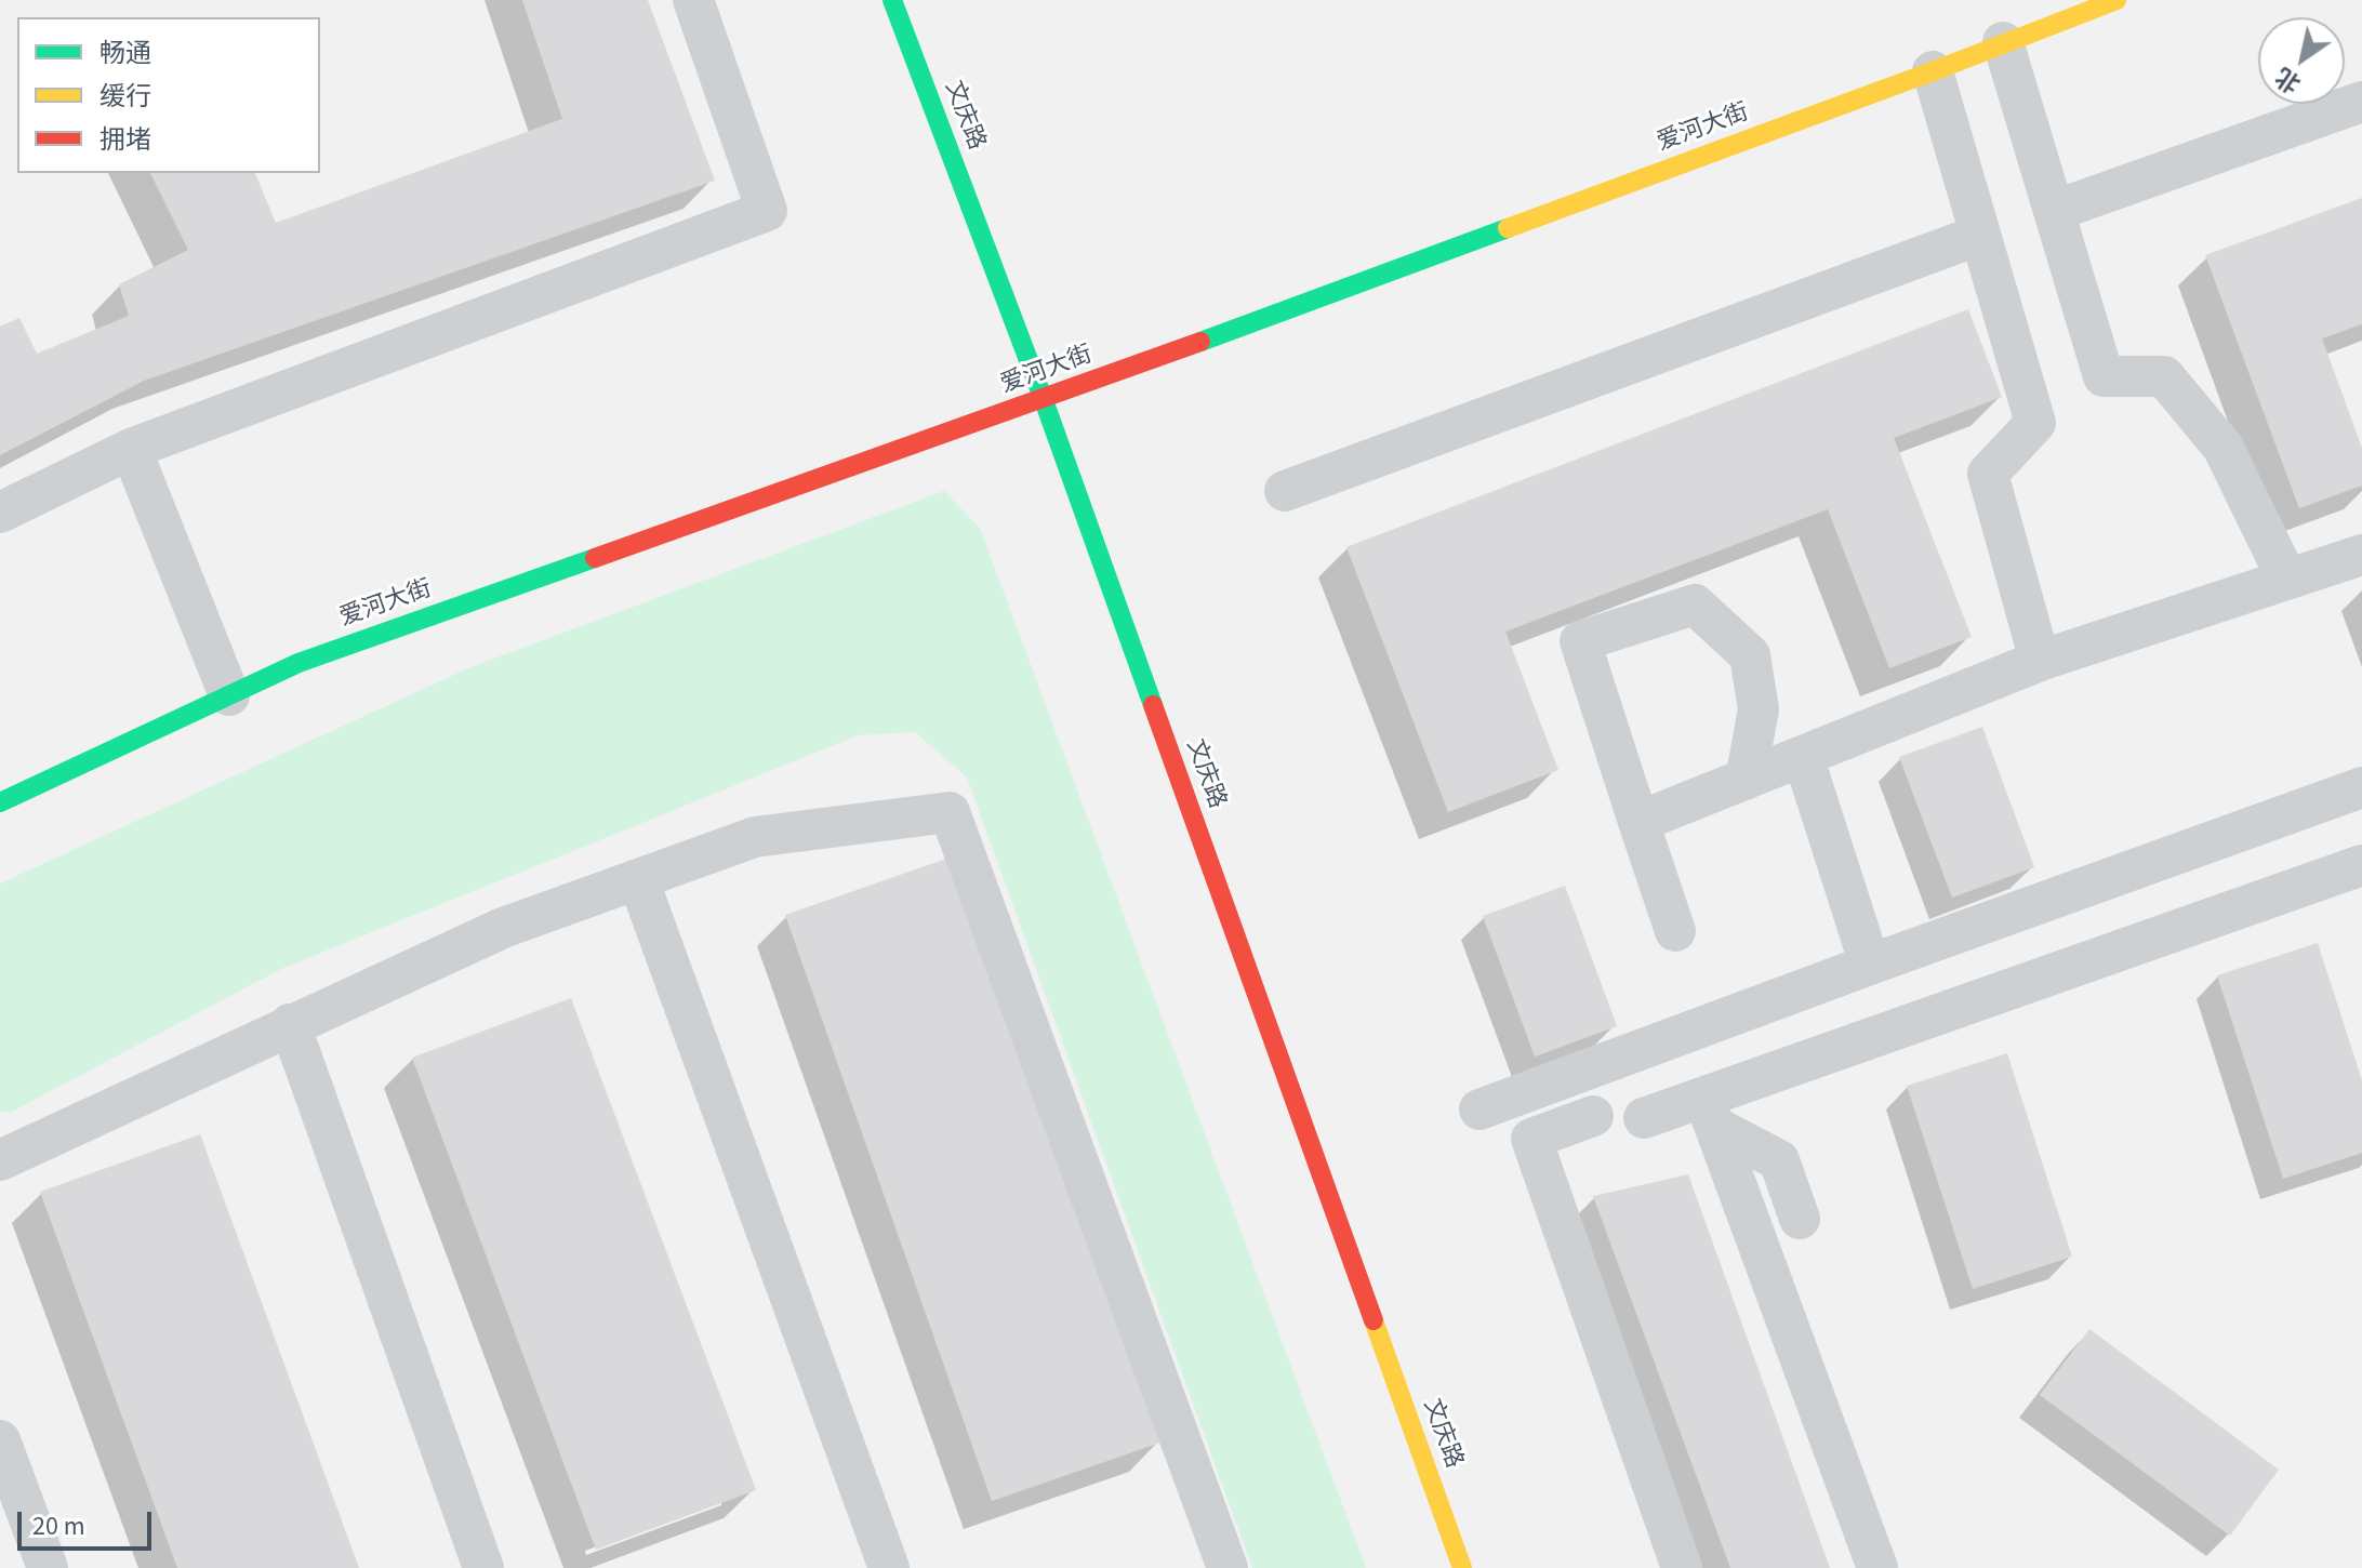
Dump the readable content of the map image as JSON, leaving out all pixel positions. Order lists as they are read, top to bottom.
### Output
{
  "streets": {
    "street": ["文庆路", "爱河大街"]
  },
  "crossings": [
    ["文庆路", "爱河大街"]
  ],
  "legend": ["畅通", "缓行", "拥堵"],
  "scale_bar": "20 m",
  "north": "bottom left"
}
